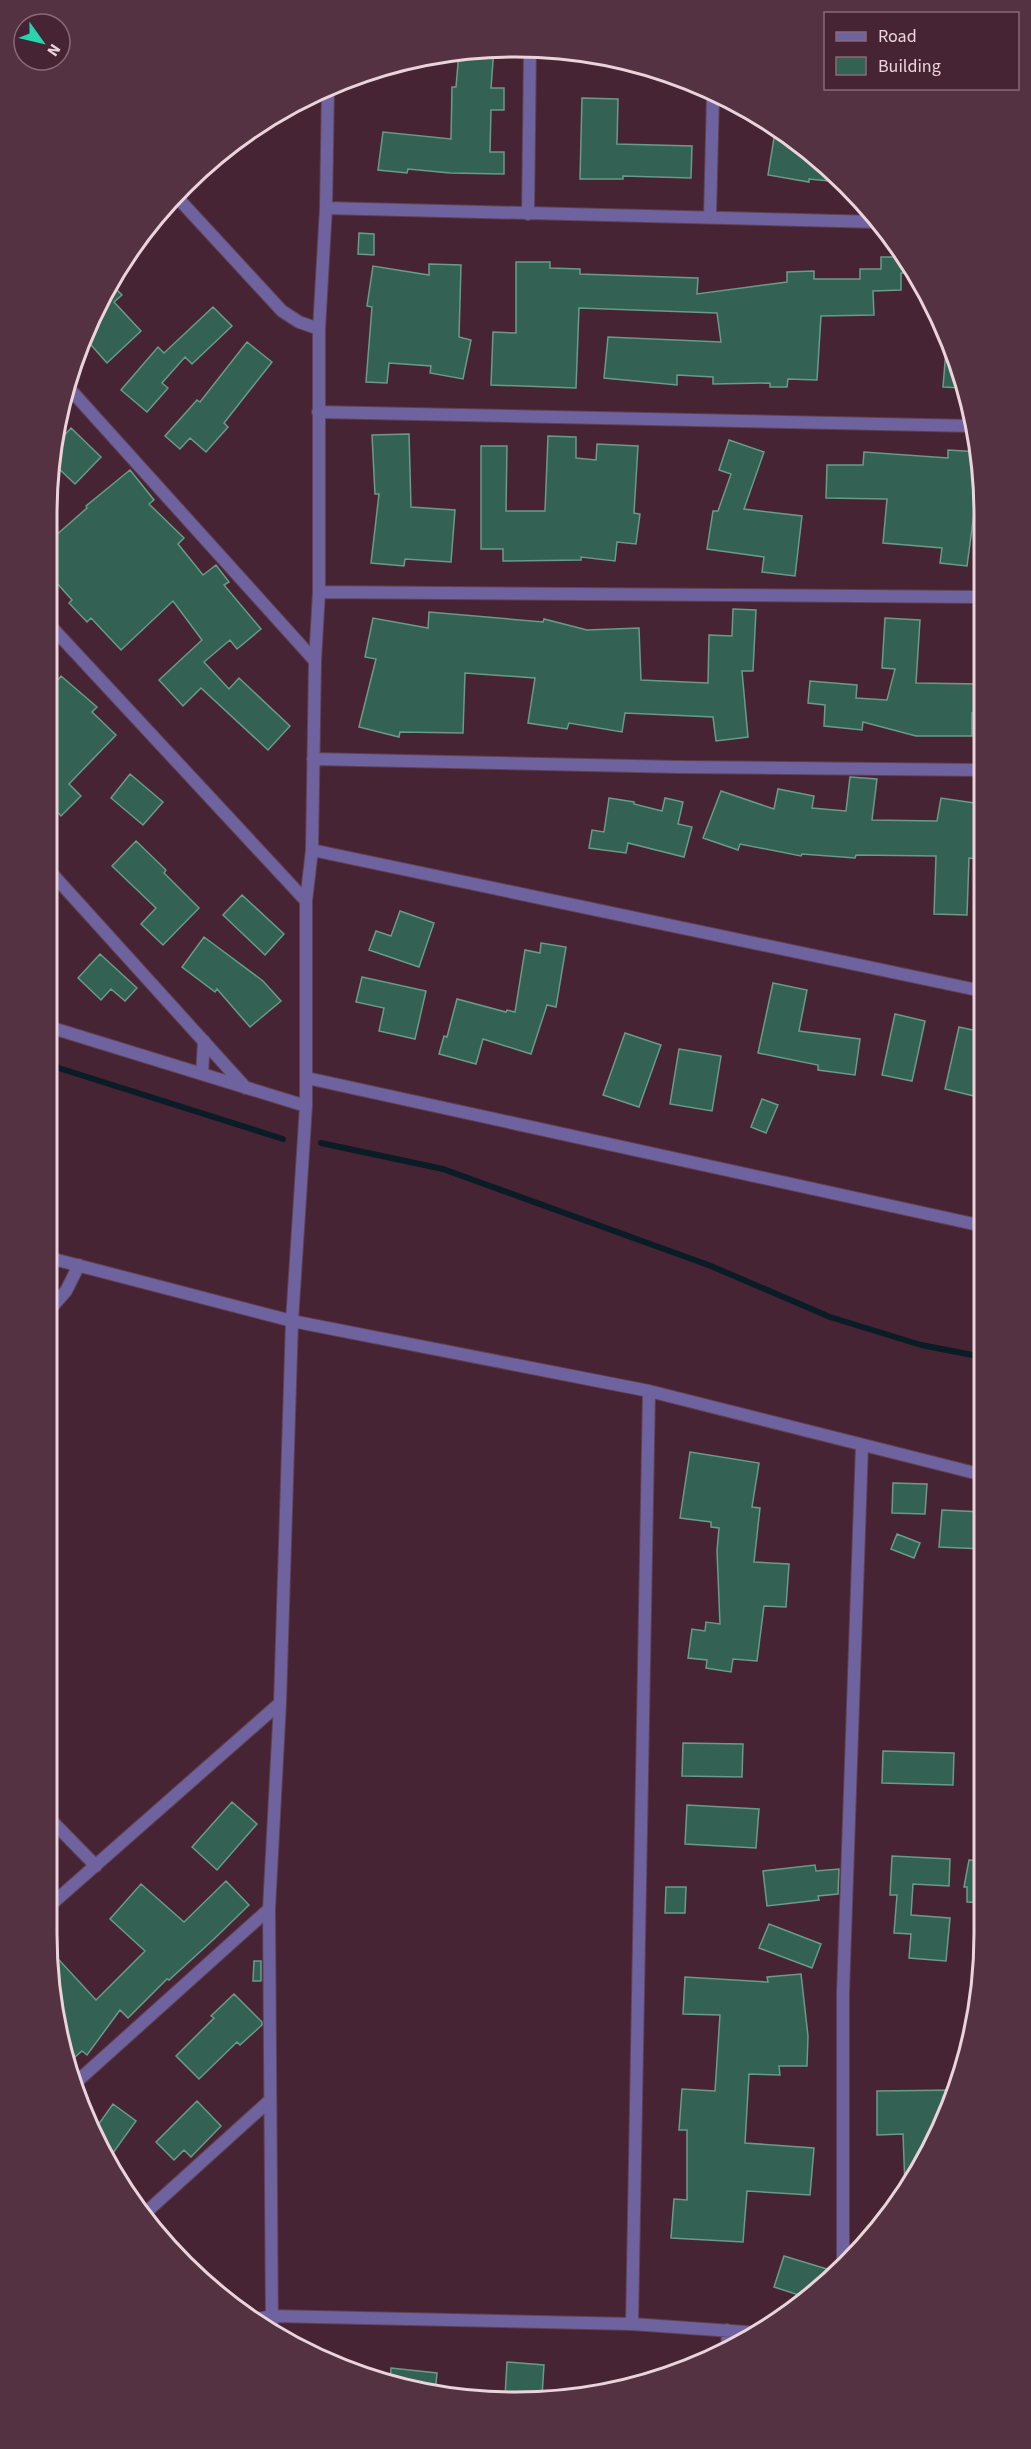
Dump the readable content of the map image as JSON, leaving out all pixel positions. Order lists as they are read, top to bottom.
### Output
{
  "legend": ["Road", "Building"],
  "north": "bottom right"
}
